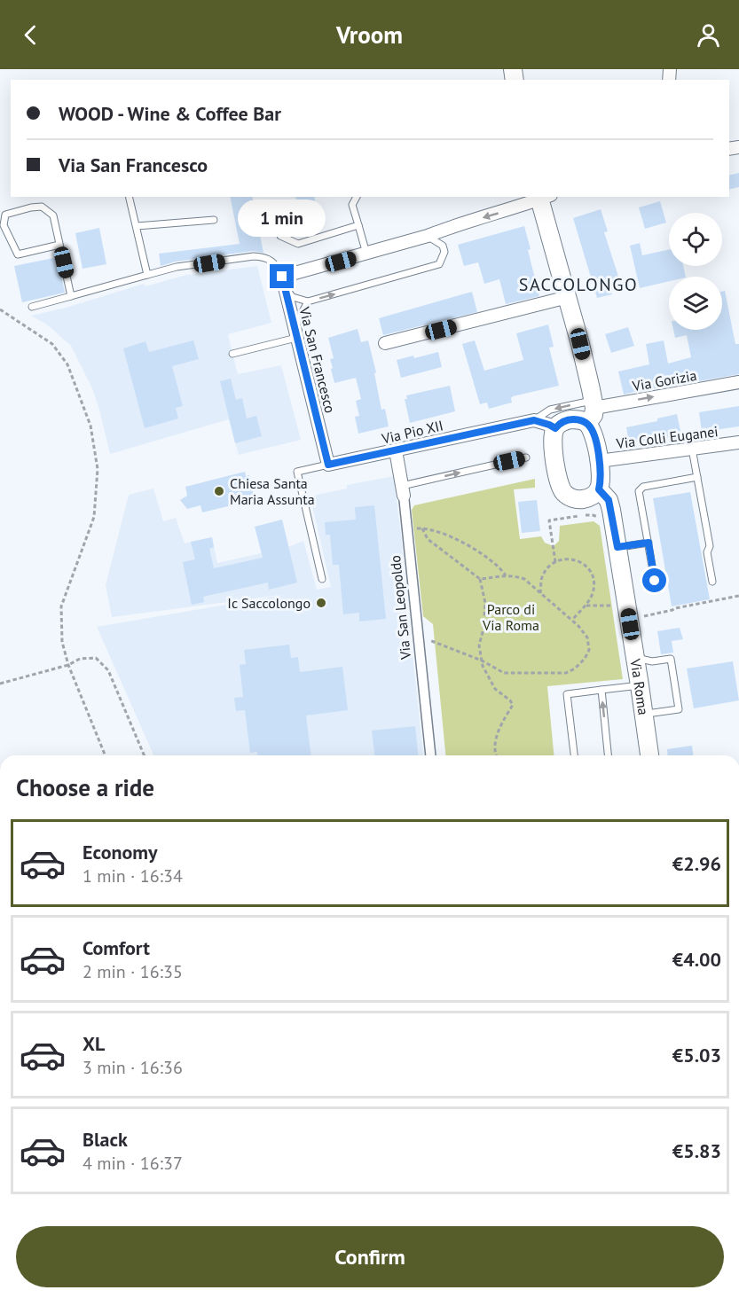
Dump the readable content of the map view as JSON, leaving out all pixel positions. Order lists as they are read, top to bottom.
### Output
{
  "streets": {
    "main road": ["Via Roma"],
    "street": [
      "Via San Francesco",
      "Via Gorizia",
      "Via Pio XII",
      "Via Colli Euganei",
      "Via San Leopoldo"
    ]
  },
  "crossings": [
    ["Via San Francesco", "Via Pio XII"],
    ["Via Gorizia", "Via Pio XII"],
    ["Via Pio XII", "Via San Leopoldo"]
  ],
  "one_way": ["Via Gorizia"],
  "districts": ["SACCOLONGO"],
  "parks": ["Parco di Via Roma"],
  "places": ["Chiesa Santa Maria Assunta", "Ic Saccolongo"],
  "page": {
    "header": "Vroom",
    "banner": ["WOOD - Wine & Coffee Bar", "Via San Francesco"],
    "bubble": "1 min",
    "heading": "Choose a ride",
    "list": [
      {
        "name": "Economy",
        "note": "1 min · 16:34",
        "value": "€2.96"
      },
      {
        "name": "Comfort",
        "note": "2 min · 16:35",
        "value": "€4.00"
      },
      {
        "name": "XL",
        "note": "3 min · 16:36",
        "value": "€5.03"
      },
      {
        "name": "Black",
        "note": "4 min · 16:37",
        "value": "€5.83"
      }
    ],
    "buttons": "Confirm"
  }
}
